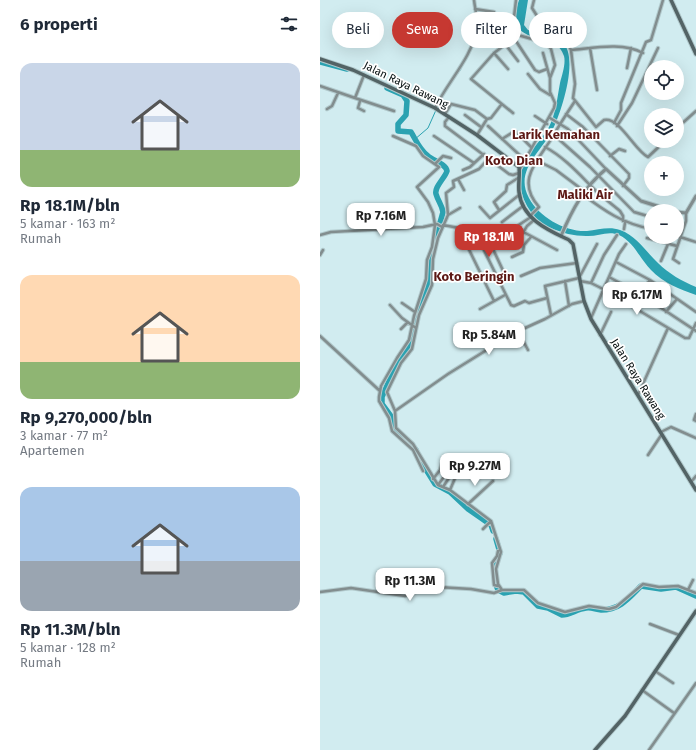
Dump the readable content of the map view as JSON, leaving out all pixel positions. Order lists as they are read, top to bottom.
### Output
{
  "streets": {
    "main road": ["Jalan Raya Rawang"]
  },
  "districts": [
    "Larik Kemahan",
    "Koto Dian",
    "Maliki Air",
    "Koto Beringin"
  ],
  "page": {
    "heading": "6 properti",
    "chip": [
      "Beli",
      "Sewa",
      "Filter",
      "Baru"
    ],
    "list": [
      {
        "name": "Rp 18.1M/bln",
        "note": "5 kamar · 163 m² · Rumah"
      },
      {
        "name": "Rp 9,270,000/bln",
        "note": "3 kamar · 77 m² · Apartemen"
      },
      {
        "name": "Rp 11.3M/bln",
        "note": "5 kamar · 128 m² · Rumah"
      }
    ],
    "map_buttons": ["+", "−"],
    "price": [
      "Rp 7.16M",
      "Rp 18.1M",
      "Rp 6.17M",
      "Rp 5.84M",
      "Rp 9.27M",
      "Rp 11.3M"
    ]
  }
}
